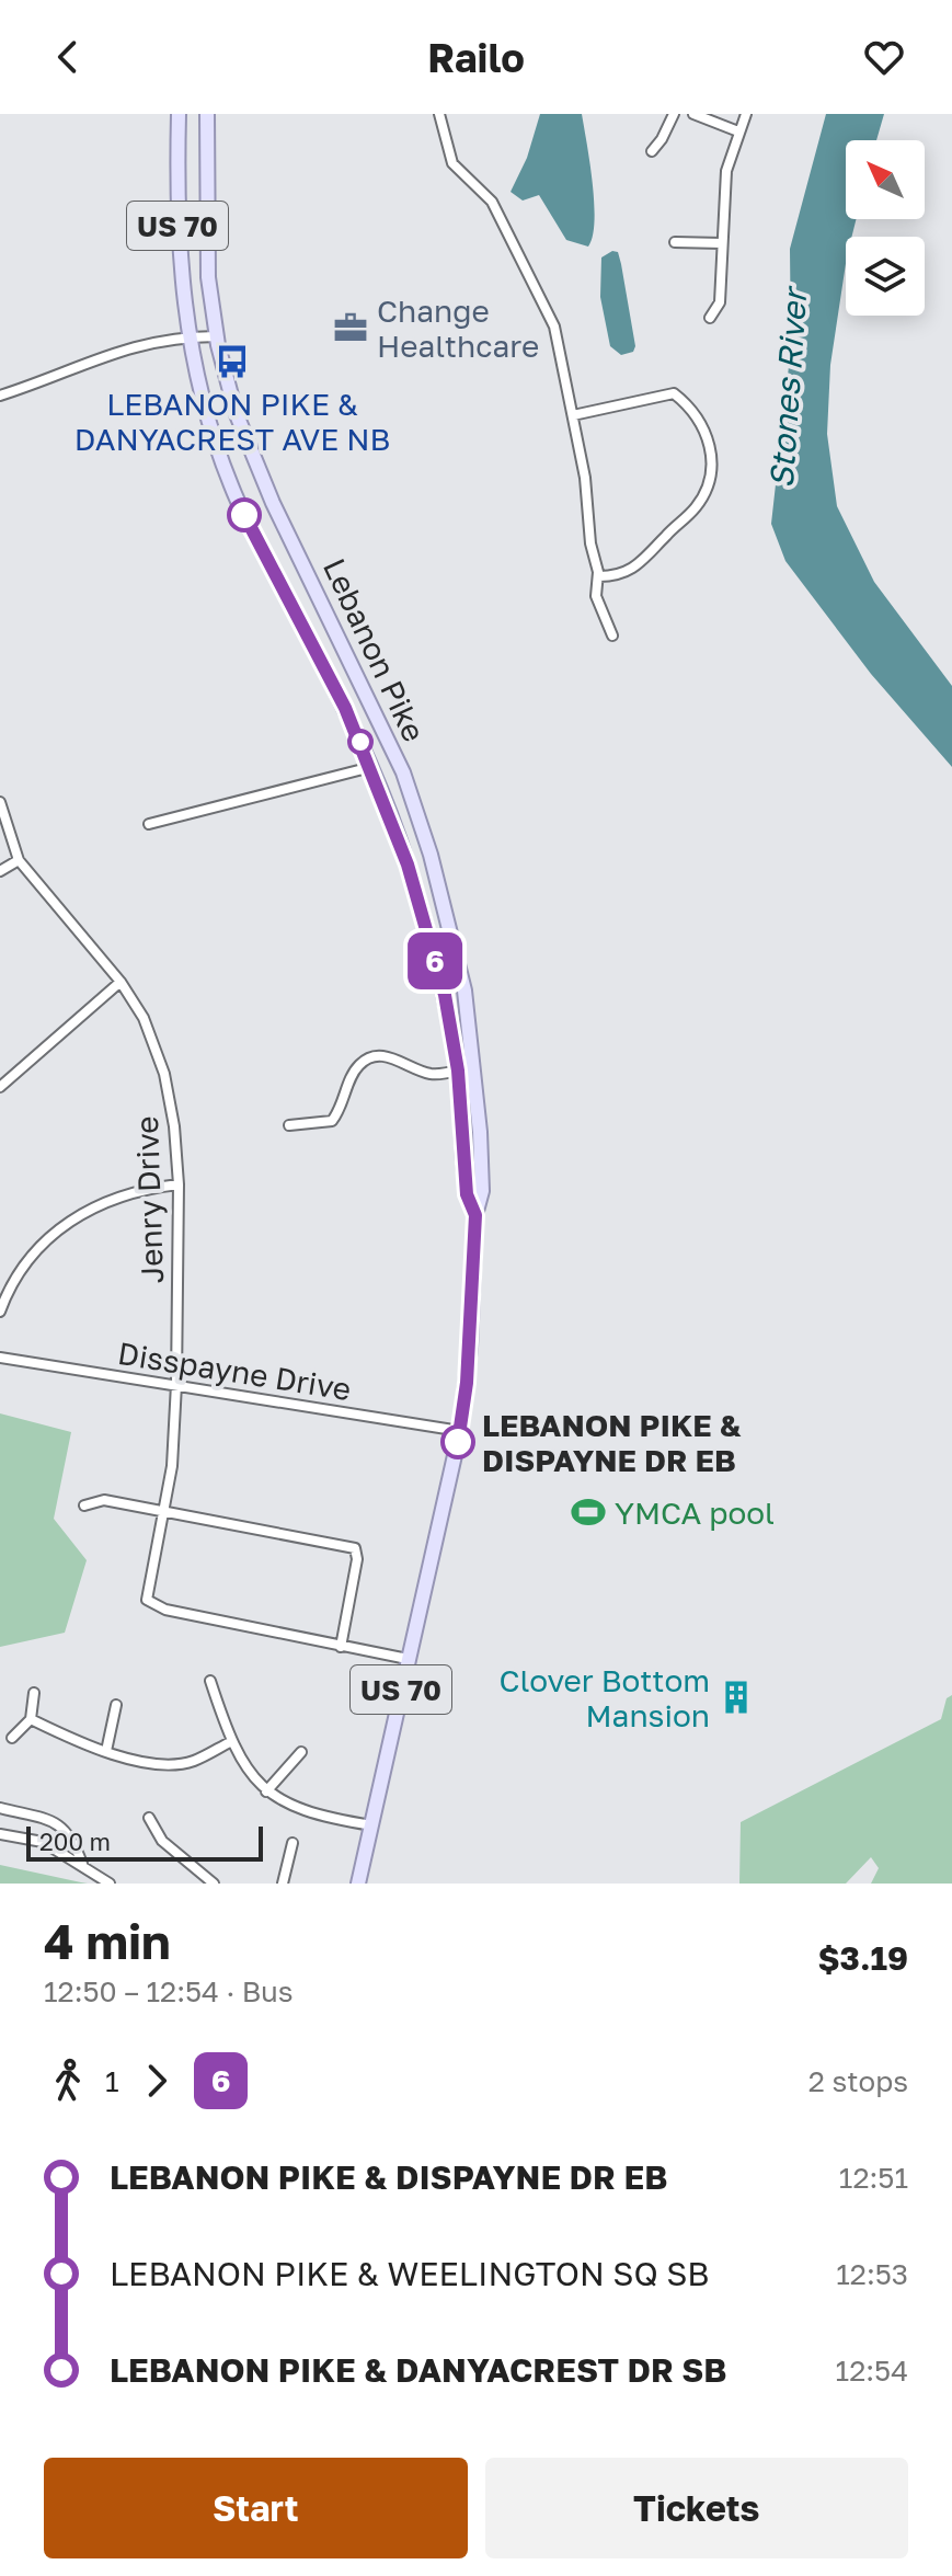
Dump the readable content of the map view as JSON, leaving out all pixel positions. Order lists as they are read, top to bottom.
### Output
{
  "streets": {
    "main road": ["US 70", "Lebanon Pike"],
    "street": ["Jenry Drive", "Disspayne Drive"]
  },
  "crossings": [
    ["Lebanon Pike", "Disspayne Drive"],
    ["Jenry Drive", "Disspayne Drive"]
  ],
  "water": ["Stones River"],
  "places": {
    "office": ["Change Healthcare"],
    "bus stop": ["LEBANON PIKE & DANYACREST AVE NB"],
    "other": ["LEBANON PIKE & DISPAYNE DR EB"],
    "sports": ["YMCA pool"],
    "building": ["Clover Bottom Mansion"]
  },
  "lines": ["bus line 6"],
  "scale_bar": "200 m",
  "north": "top left",
  "page": {
    "header": "Railo",
    "on_map": "6",
    "scale": "200 m",
    "heading": ["4 min", "12:50 – 12:54 · Bus", "$3.19"],
    "legs": ["1", "6", "2 stops"],
    "list": [
      {
        "name": "LEBANON PIKE & DISPAYNE DR EB",
        "value": "12:51"
      },
      {
        "name": "LEBANON PIKE & WEELINGTON SQ SB",
        "value": "12:53"
      },
      {
        "name": "LEBANON PIKE & DANYACREST DR SB",
        "value": "12:54"
      }
    ],
    "buttons": ["Start", "Tickets"]
  }
}
